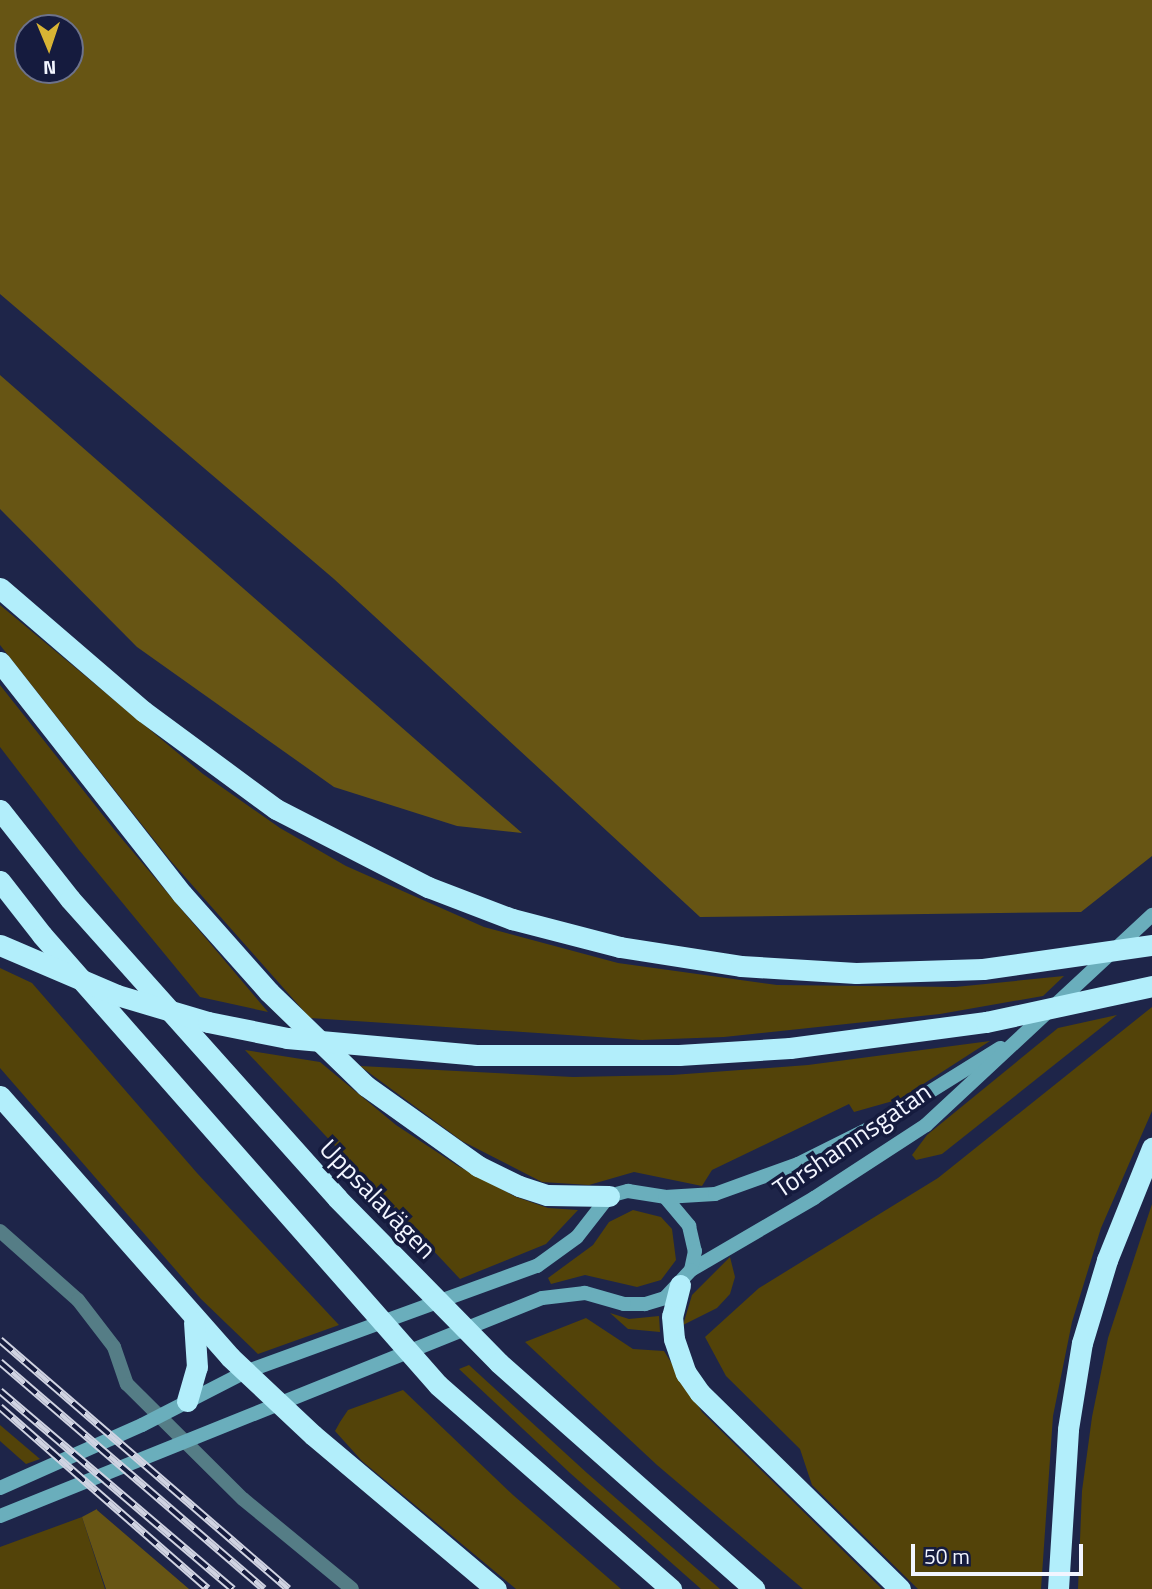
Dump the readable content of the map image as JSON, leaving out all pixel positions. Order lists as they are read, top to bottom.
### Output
{
  "streets": {
    "highway": ["Uppsalavägen"],
    "street": ["Torshamnsgatan"]
  },
  "scale_bar": "50 m",
  "north": "bottom"
}
